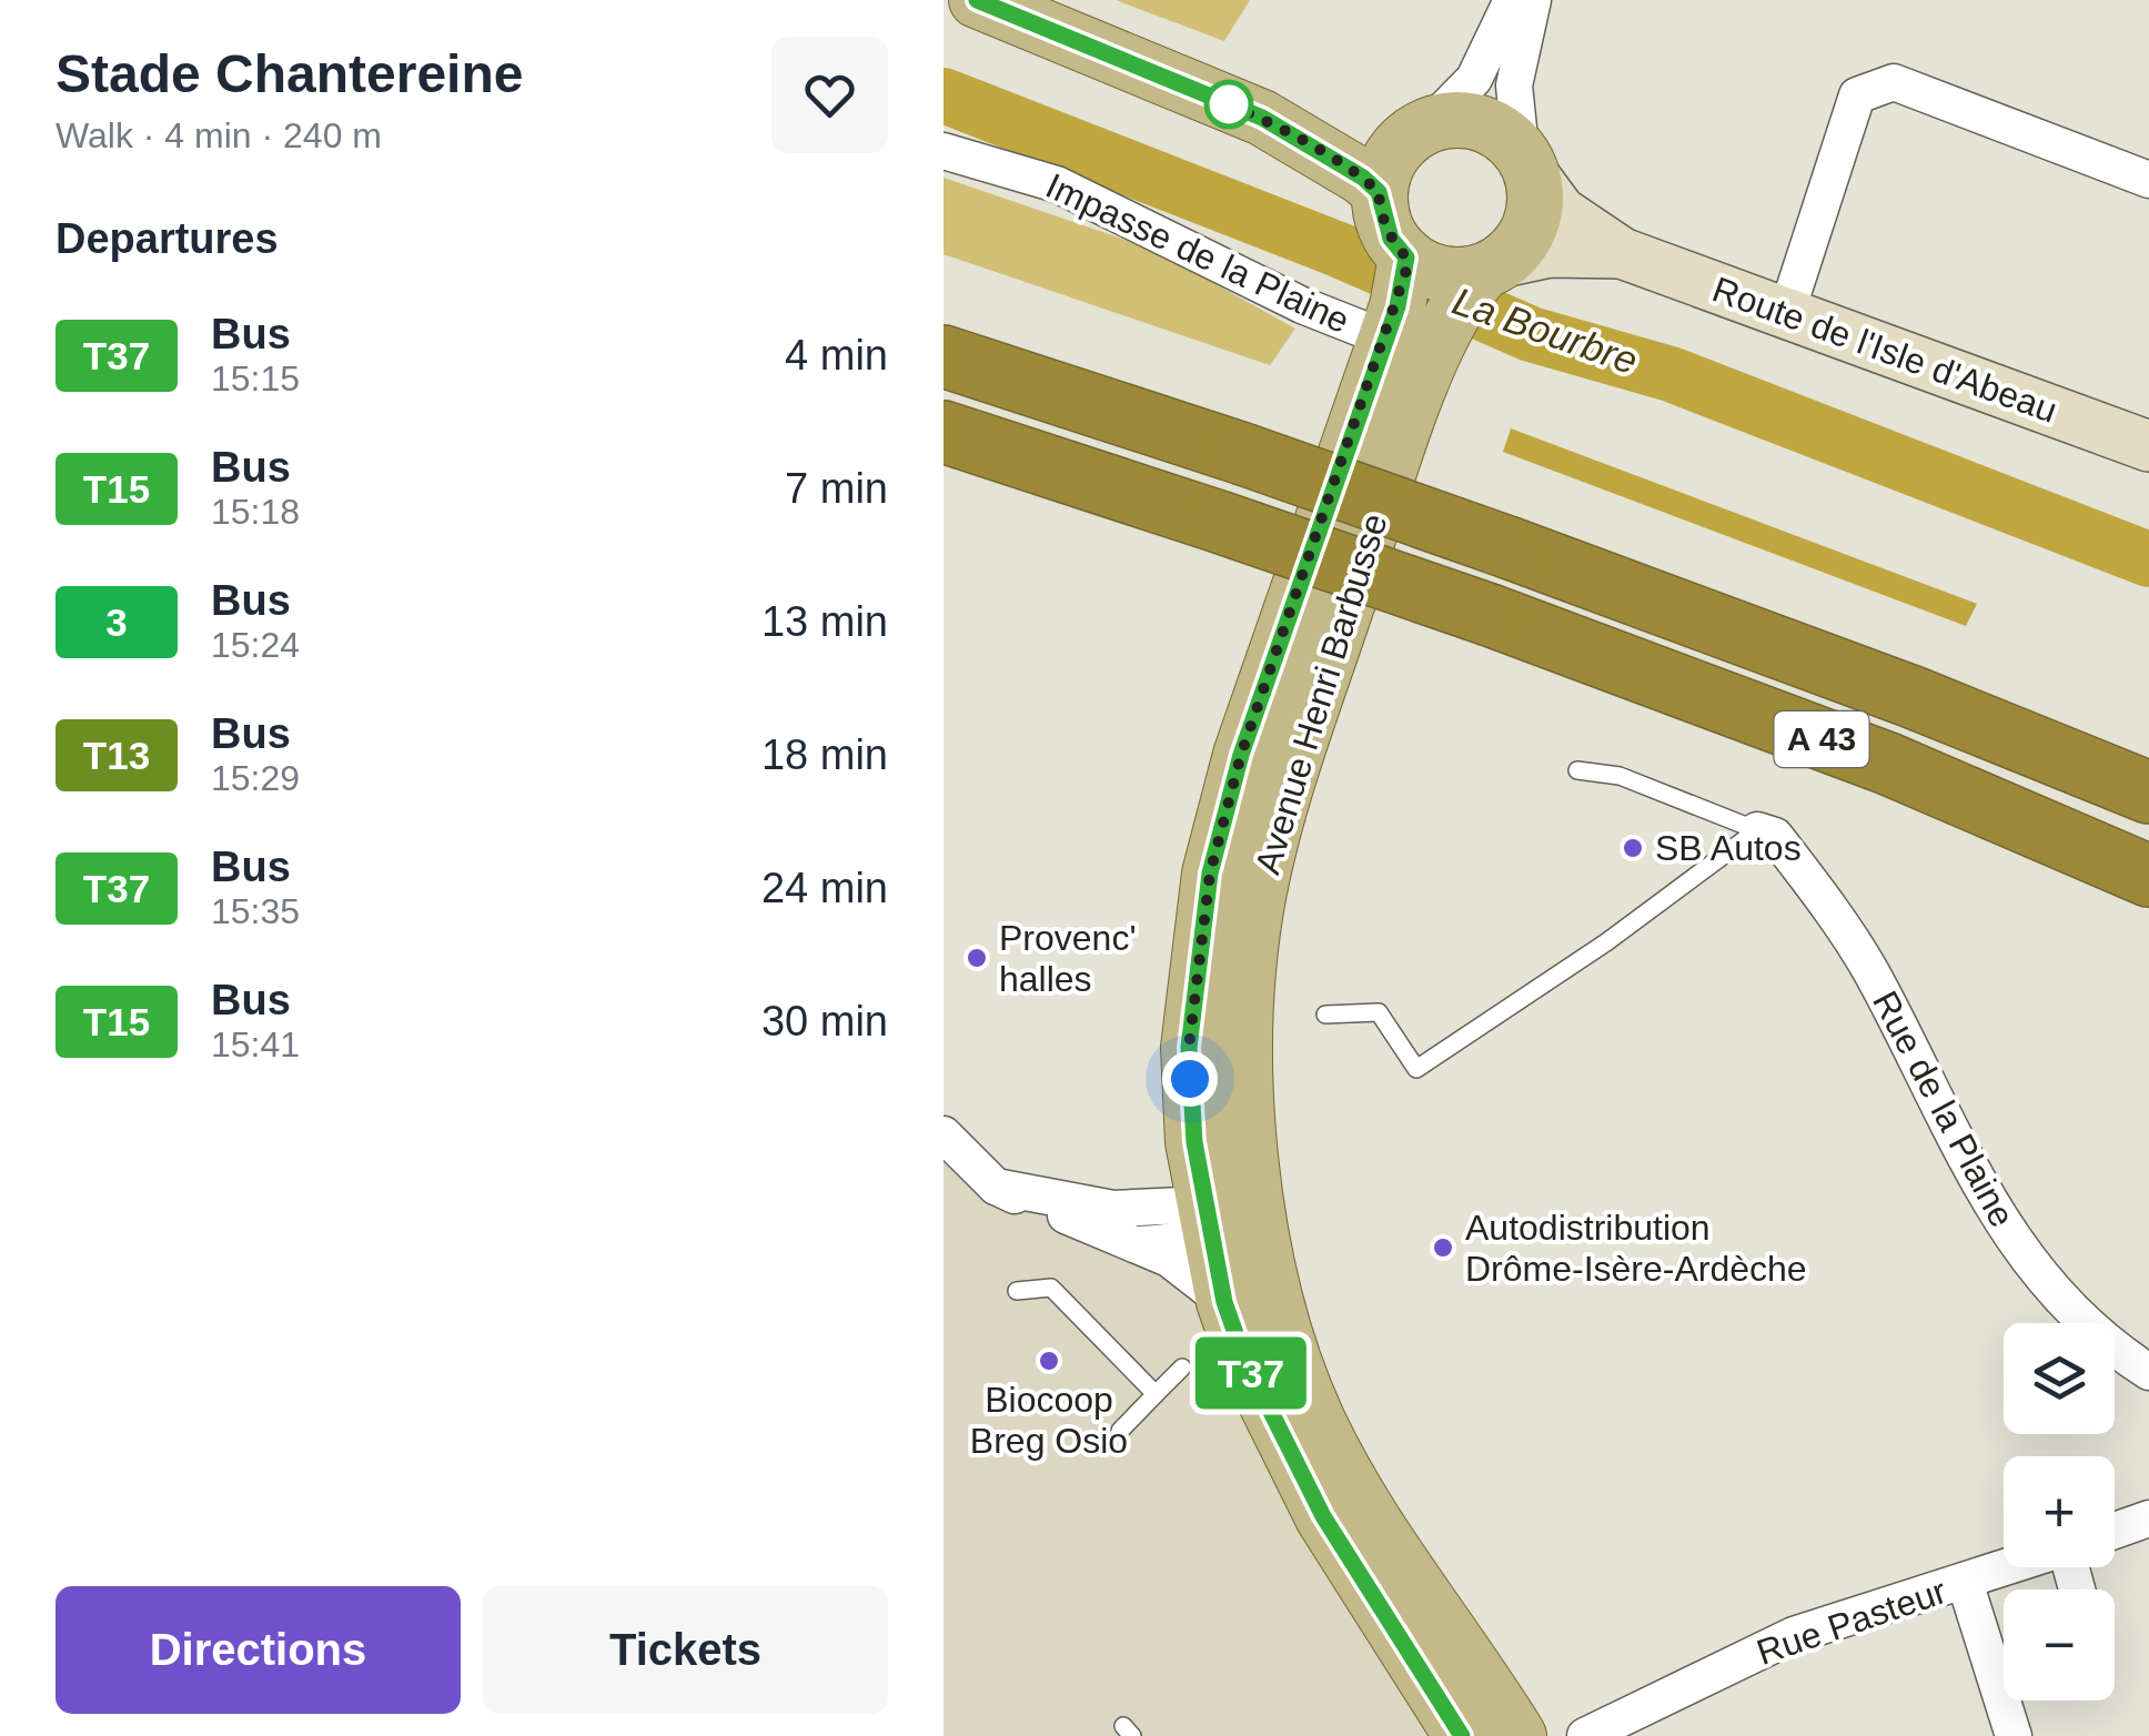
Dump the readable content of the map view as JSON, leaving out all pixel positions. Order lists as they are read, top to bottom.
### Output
{
  "streets": {
    "highway": ["A 43"],
    "main road": ["Avenue Henri Barbusse"],
    "street": [
      "Impasse de la Plaine",
      "Route de l'Isle d'Abeau",
      "Rue de la Plaine",
      "Rue Pasteur"
    ]
  },
  "crossings": [
    ["Impasse de la Plaine", "Route de l'Isle d'Abeau"],
    ["Impasse de la Plaine", "Avenue Henri Barbusse"],
    ["Route de l'Isle d'Abeau", "Avenue Henri Barbusse"]
  ],
  "water": ["La Bourbre"],
  "places": [
    "SB Autos",
    "Provenc' halles",
    "Autodistribution Drôme-Isère-Ardèche",
    "Biocoop Breg Osio"
  ],
  "lines": ["bus line T37"],
  "page": {
    "heading": [
      ["Stade Chantereine", "Walk · 4 min · 240 m"],
      "Departures"
    ],
    "on_map": "T37",
    "list": [
      {
        "mark": "T37",
        "name": "Bus",
        "note": "15:15",
        "value": "4 min"
      },
      {
        "mark": "T15",
        "name": "Bus",
        "note": "15:18",
        "value": "7 min"
      },
      {
        "mark": "3",
        "name": "Bus",
        "note": "15:24",
        "value": "13 min"
      },
      {
        "mark": "T13",
        "name": "Bus",
        "note": "15:29",
        "value": "18 min"
      },
      {
        "mark": "T37",
        "name": "Bus",
        "note": "15:35",
        "value": "24 min"
      },
      {
        "mark": "T15",
        "name": "Bus",
        "note": "15:41",
        "value": "30 min"
      }
    ],
    "map_buttons": ["+", "−"],
    "buttons": ["Directions", "Tickets"]
  }
}
